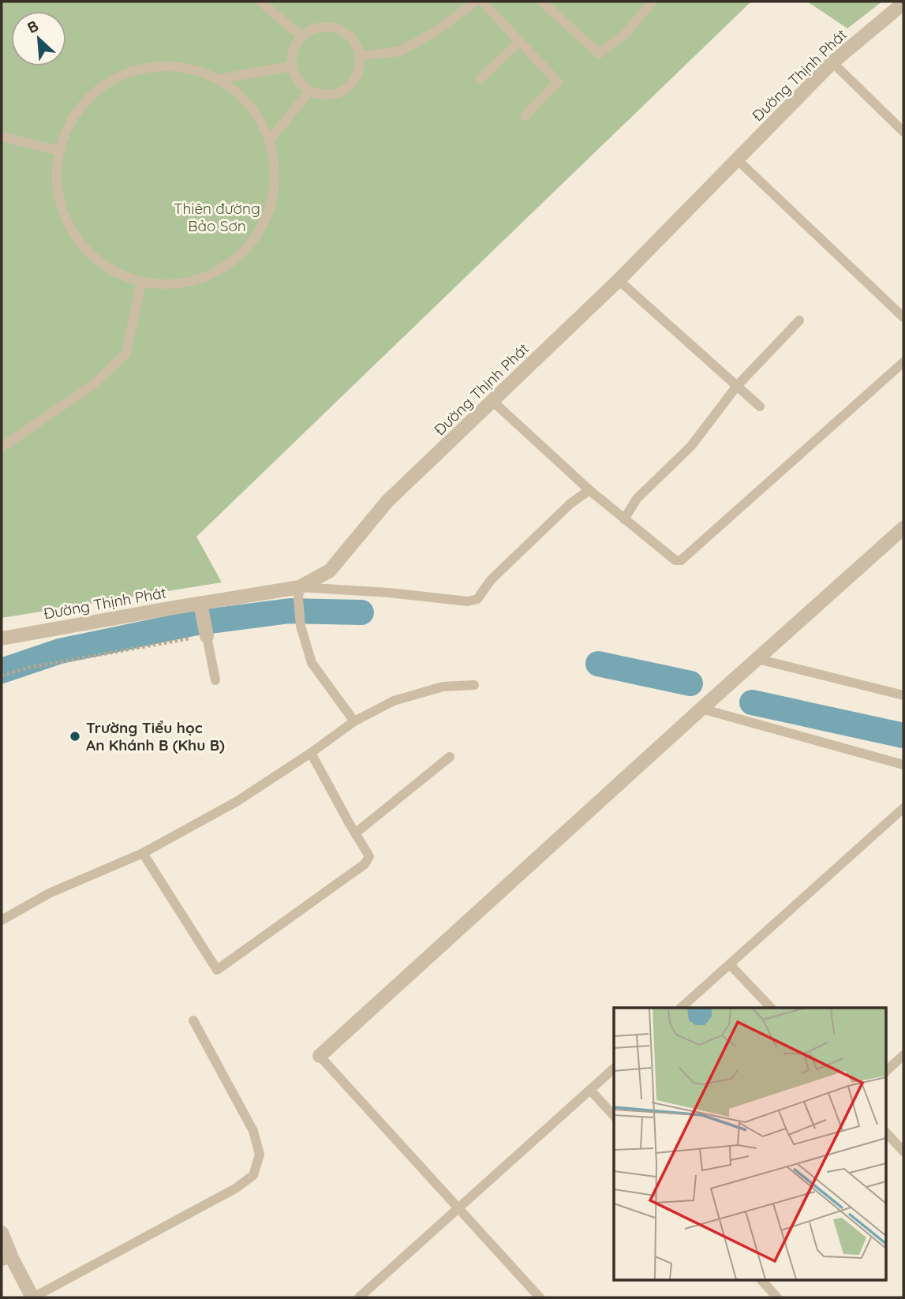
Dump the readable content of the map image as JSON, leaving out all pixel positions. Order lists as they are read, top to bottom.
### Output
{
  "streets": {
    "street": ["Đường Thịnh Phát"]
  },
  "parks": ["Thiên đường Bảo Sơn"],
  "places": ["Trường Tiểu học An Khánh B (Khu B)"],
  "north": "top left"
}
